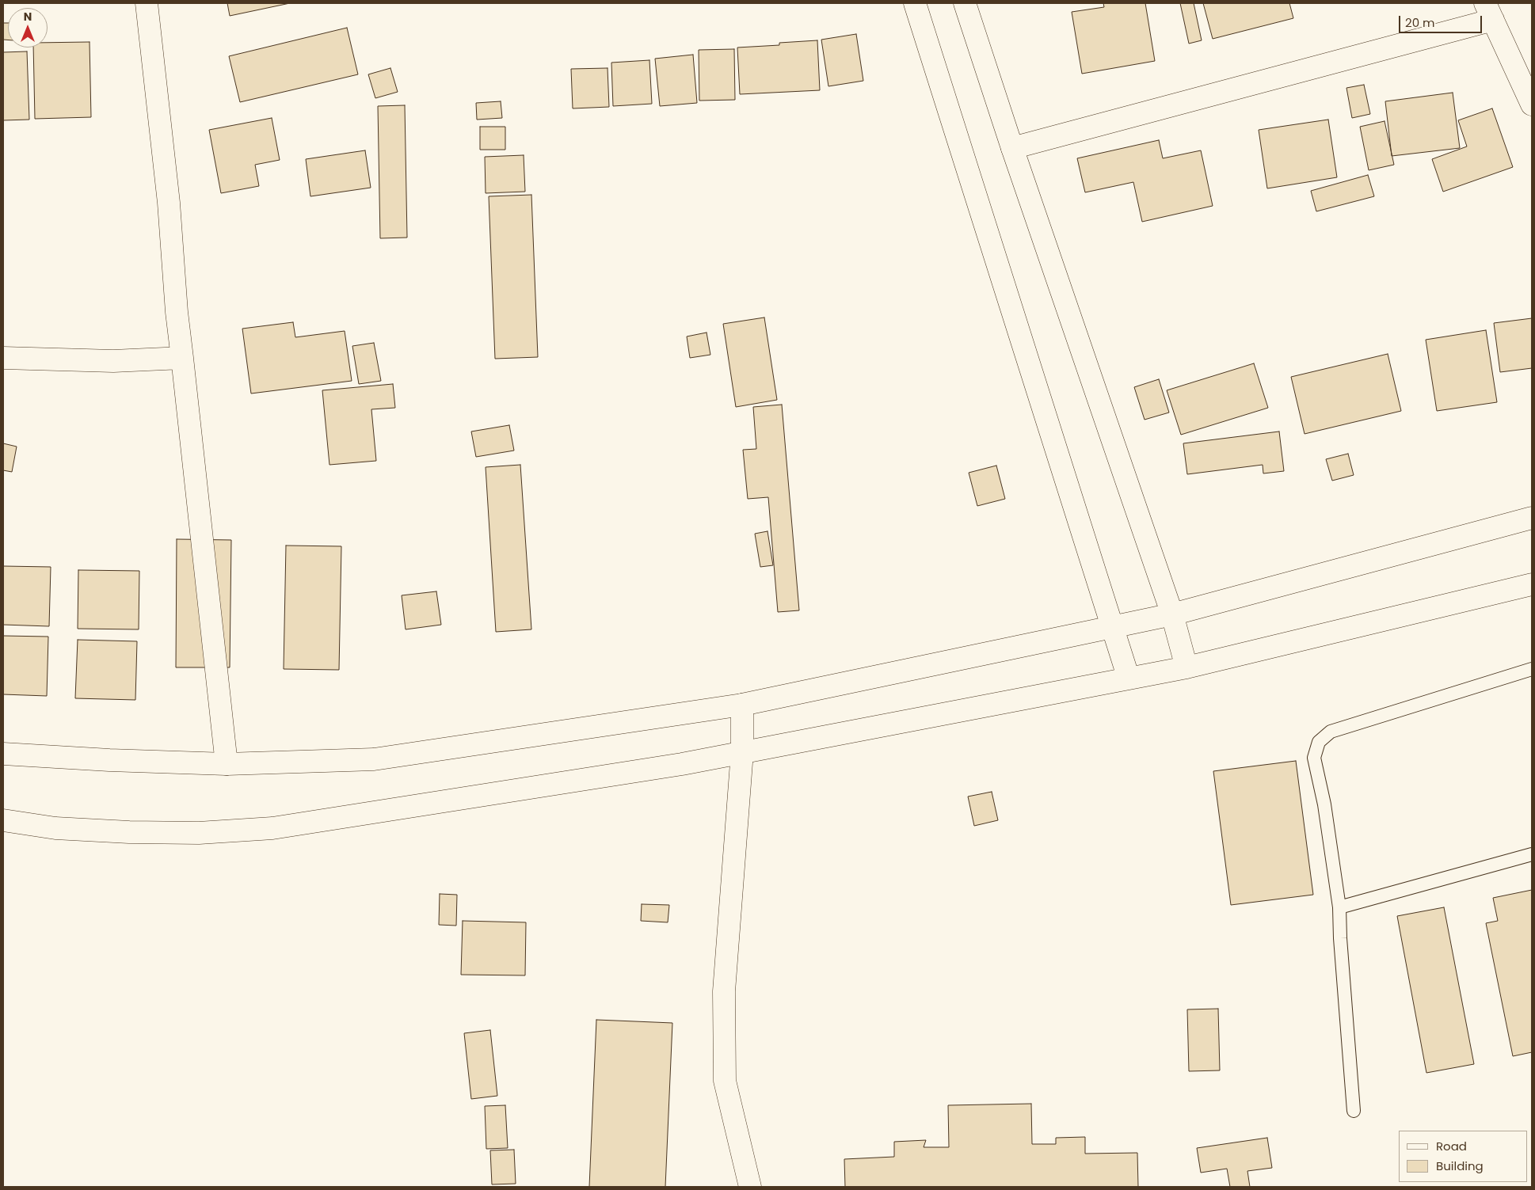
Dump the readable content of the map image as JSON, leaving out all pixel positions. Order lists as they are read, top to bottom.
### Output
{
  "legend": ["Road", "Building"],
  "scale_bar": "20 m",
  "north": "top"
}
